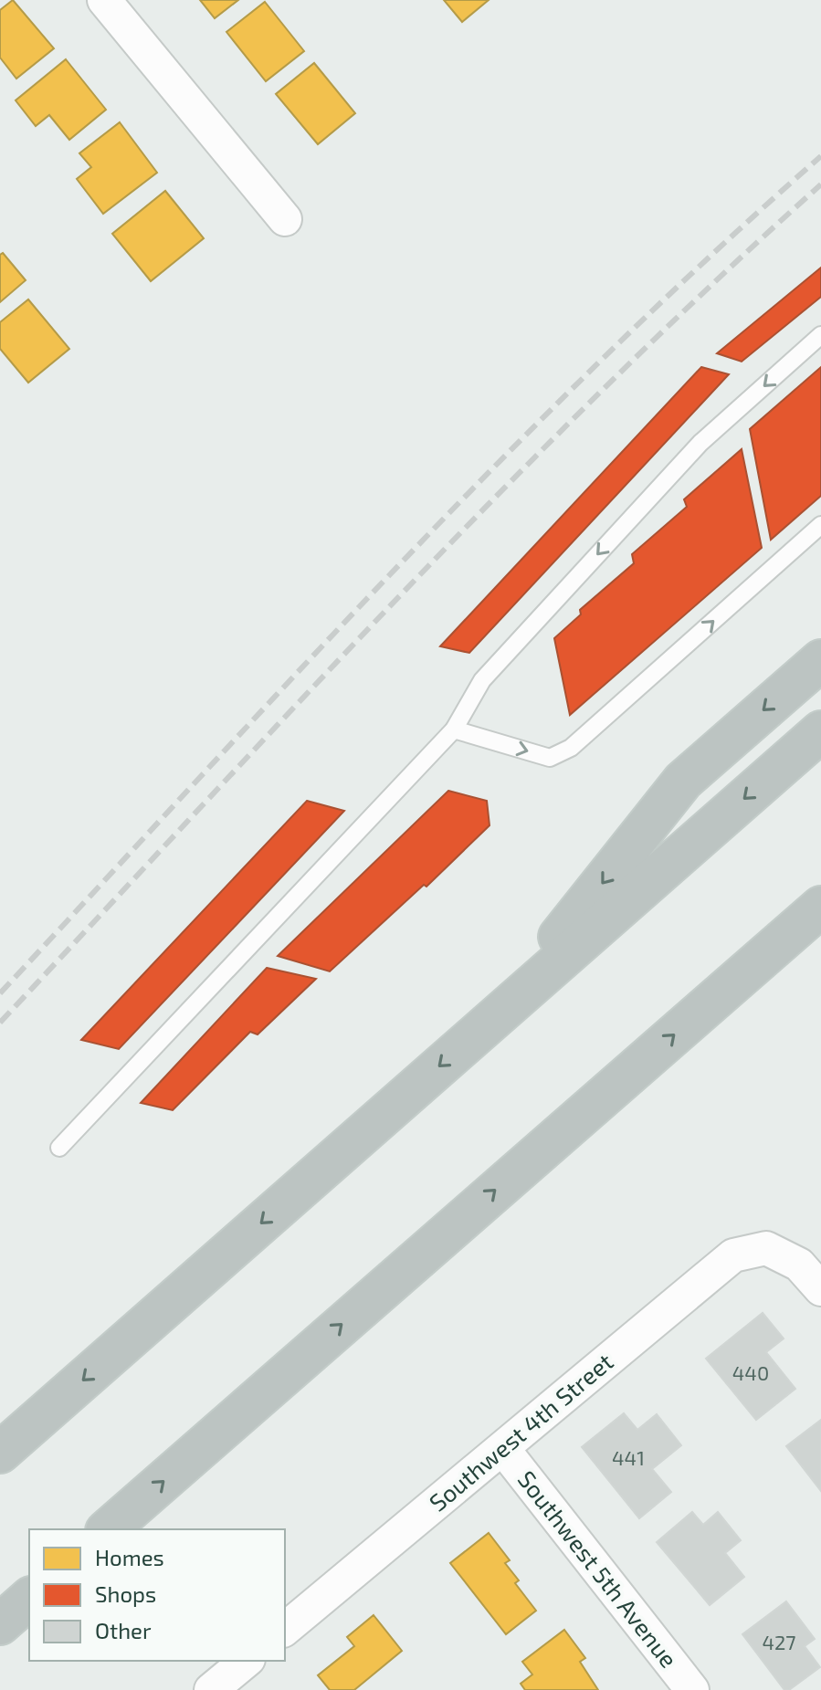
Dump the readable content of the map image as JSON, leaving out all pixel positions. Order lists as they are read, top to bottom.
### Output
{
  "streets": {
    "street": ["Southwest 4th Street", "Southwest 5th Avenue"]
  },
  "crossings": [
    ["Southwest 4th Street", "Southwest 5th Avenue"]
  ],
  "house_numbers": ["440", "441", "427"],
  "legend": ["Homes", "Shops", "Other"]
}
